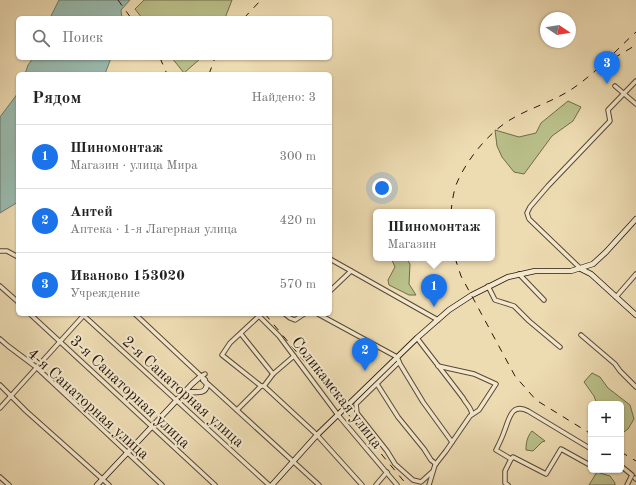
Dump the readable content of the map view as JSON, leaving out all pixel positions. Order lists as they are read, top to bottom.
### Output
{
  "streets": {
    "street": [
      "3-я Санаторная улица",
      "2-я Санаторная улица",
      "Соликамская улица",
      "4-я Санаторная улица"
    ]
  },
  "north": "right",
  "page": {
    "search": "Поиск",
    "pins": ["3", "1", "2"],
    "heading": ["Рядом", "Найдено: 3"],
    "list": [
      {
        "mark": "1",
        "name": "Шиномонтаж",
        "note": "Магазин · улица Мира",
        "value": "300 m"
      },
      {
        "mark": "2",
        "name": "Антей",
        "note": "Аптека · 1-я Лагерная улица",
        "value": "420 m"
      },
      {
        "mark": "3",
        "name": "Иваново 153020",
        "note": "Учреждение",
        "value": "570 m"
      }
    ],
    "popup": ["Шиномонтаж", "Магазин"],
    "map_buttons": ["+", "−"]
  }
}
